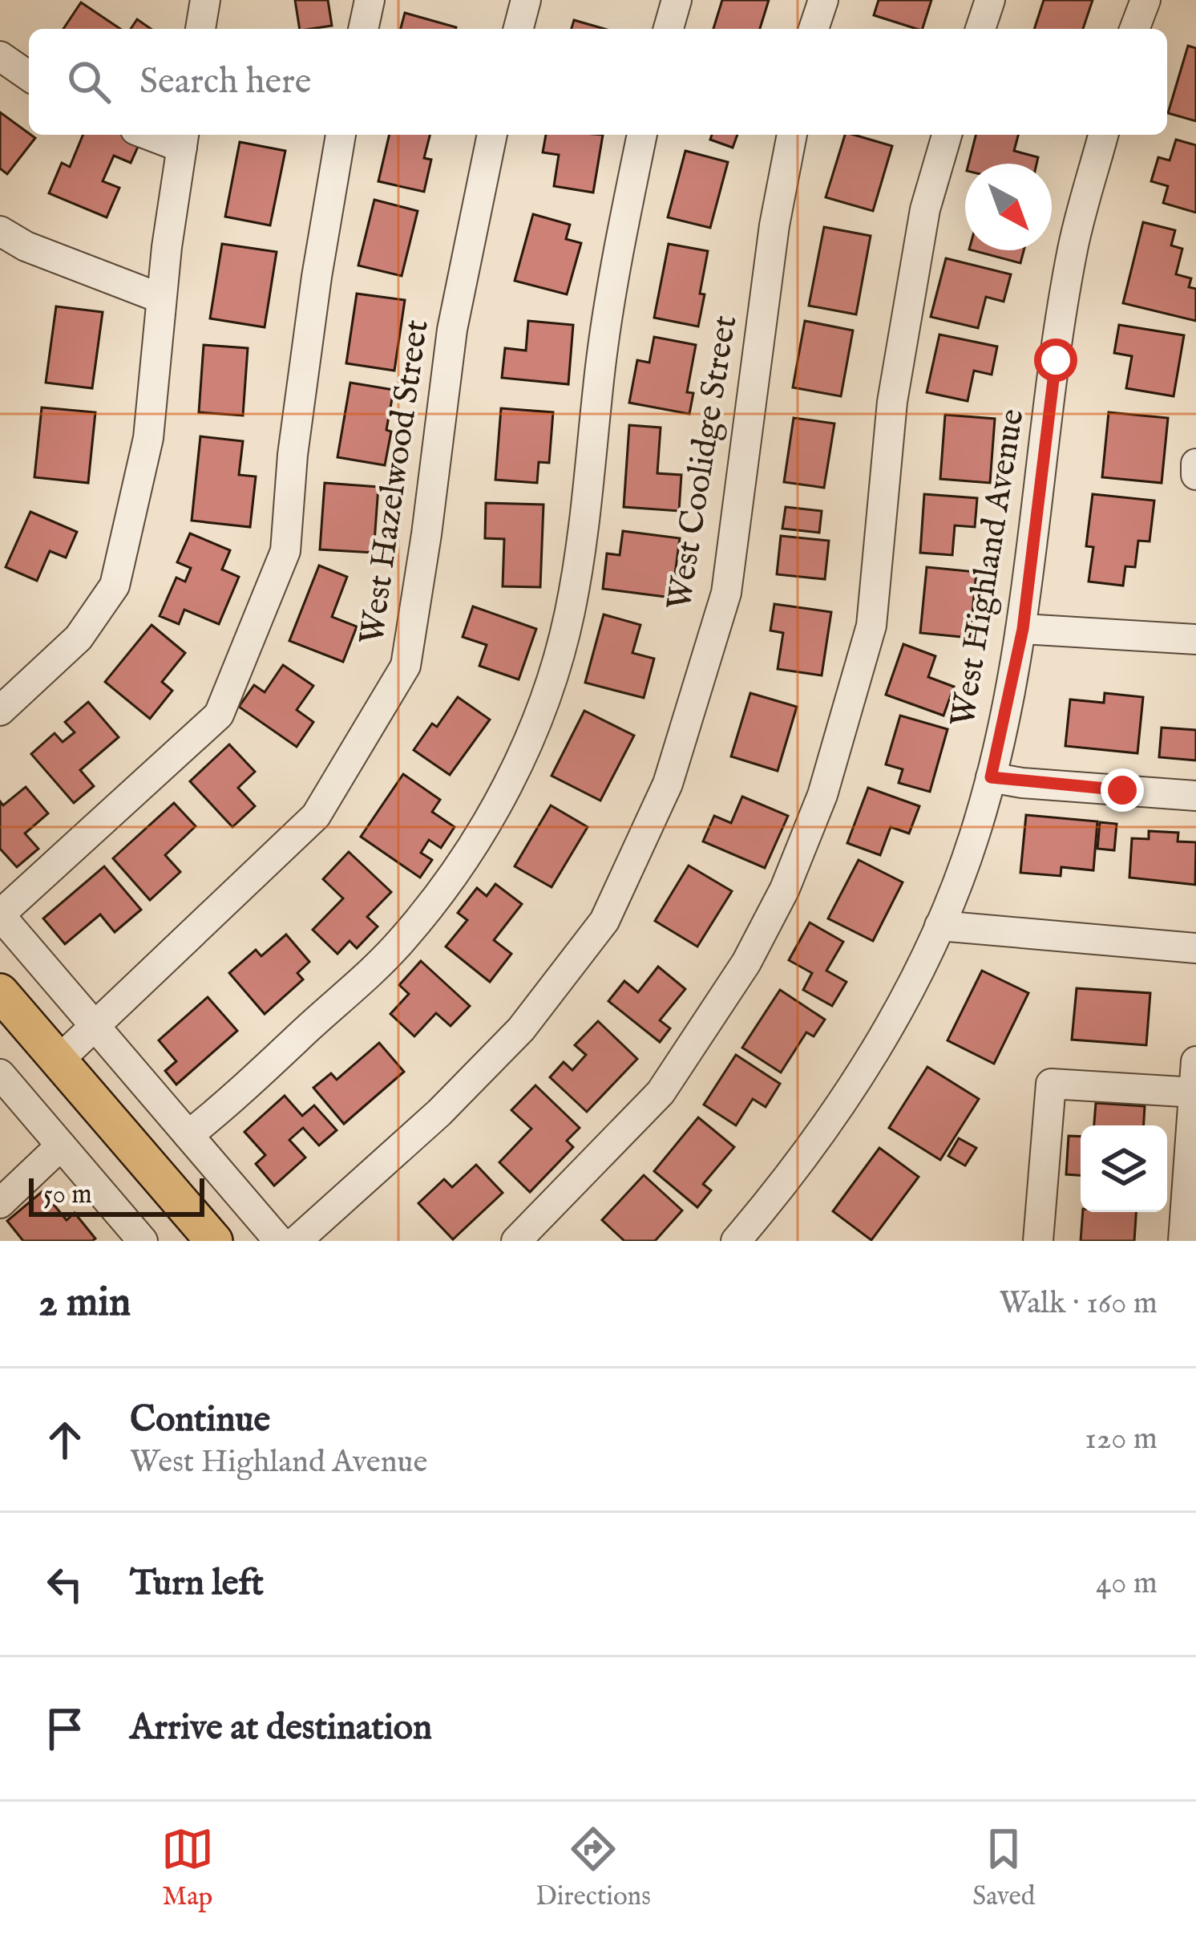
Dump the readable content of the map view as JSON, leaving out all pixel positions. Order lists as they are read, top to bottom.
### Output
{
  "streets": {
    "street": ["West Coolidge Street", "West Hazelwood Street", "West Highland Avenue"]
  },
  "scale_bar": "50 m",
  "north": "bottom right",
  "page": {
    "search": "Search here",
    "scale": "50 m",
    "heading": ["2 min", "Walk · 160 m"],
    "list": [
      ["Continue", "West Highland Avenue", "120 m"],
      ["Turn left", "40 m"],
      "Arrive at destination"
    ],
    "nav": ["Map", "Directions", "Saved"]
  }
}
